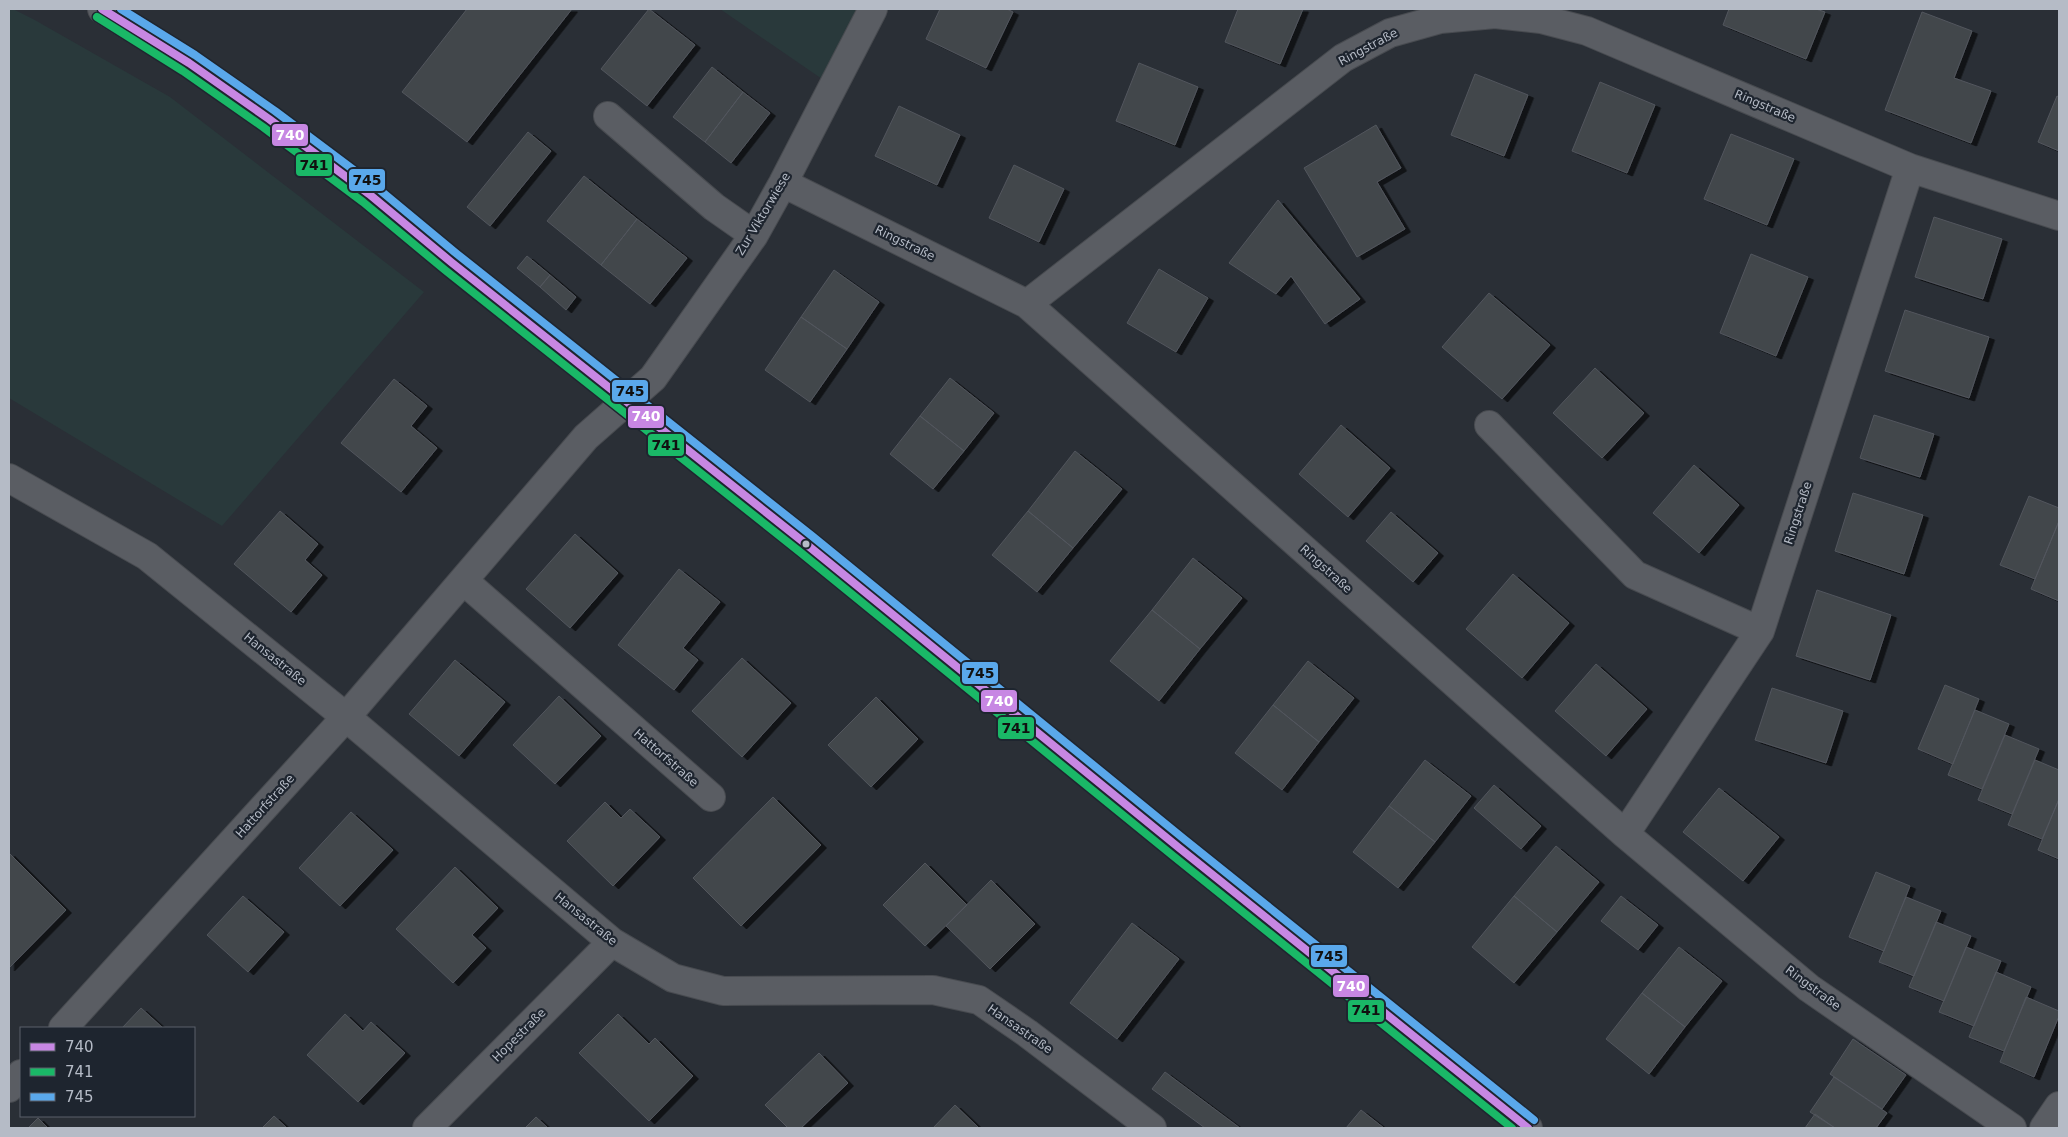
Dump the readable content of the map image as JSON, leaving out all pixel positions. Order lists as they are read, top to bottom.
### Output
{
  "streets": {
    "street": [
      "Ringstraße",
      "Zur Viktorwiese",
      "Hansastraße",
      "Hattorfstraße",
      "Hopestraße"
    ]
  },
  "crossings": [
    ["Ringstraße", "Zur Viktorwiese"],
    ["Zur Viktorwiese", "Hattorfstraße"],
    ["Hansastraße", "Hattorfstraße"],
    ["Hansastraße", "Hopestraße"]
  ],
  "lines": ["transit line 740", "transit line 745", "transit line 741"],
  "legend": ["740", "741", "745"]
}
